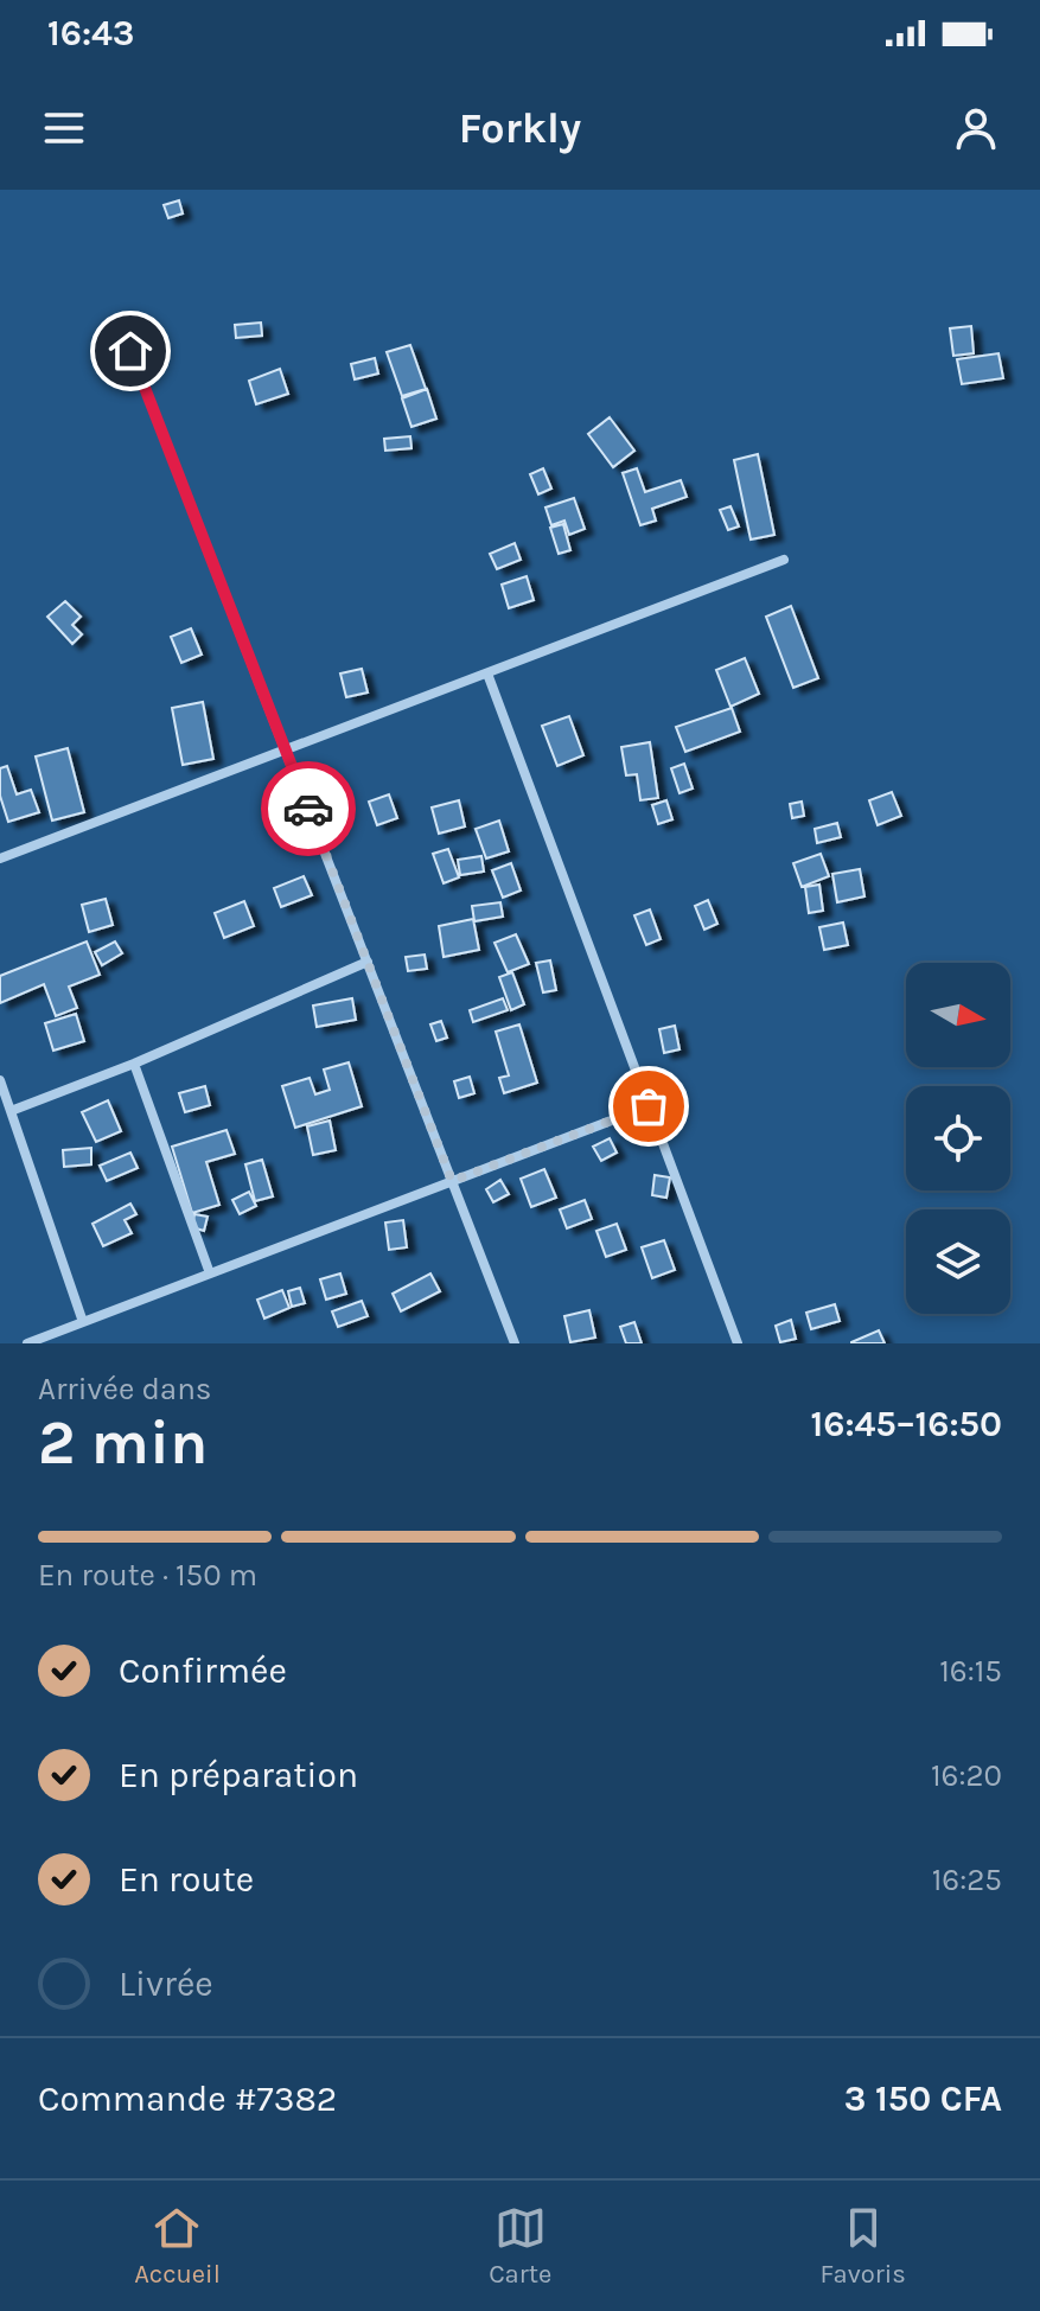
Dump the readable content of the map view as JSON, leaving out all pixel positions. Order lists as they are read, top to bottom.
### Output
{
  "north": "right",
  "page": {
    "status": "16:43",
    "header": "Forkly",
    "heading": ["2 min", "Arrivée dans", "16:45–16:50"],
    "panel": ["Commande #7382", "3 150 CFA"],
    "bar": "En route · 150 m",
    "list": [
      ["Confirmée", "16:15"],
      ["En préparation", "16:20"],
      ["En route", "16:25"],
      "Livrée"
    ],
    "tabs": ["Accueil", "Carte", "Favoris"]
  }
}
